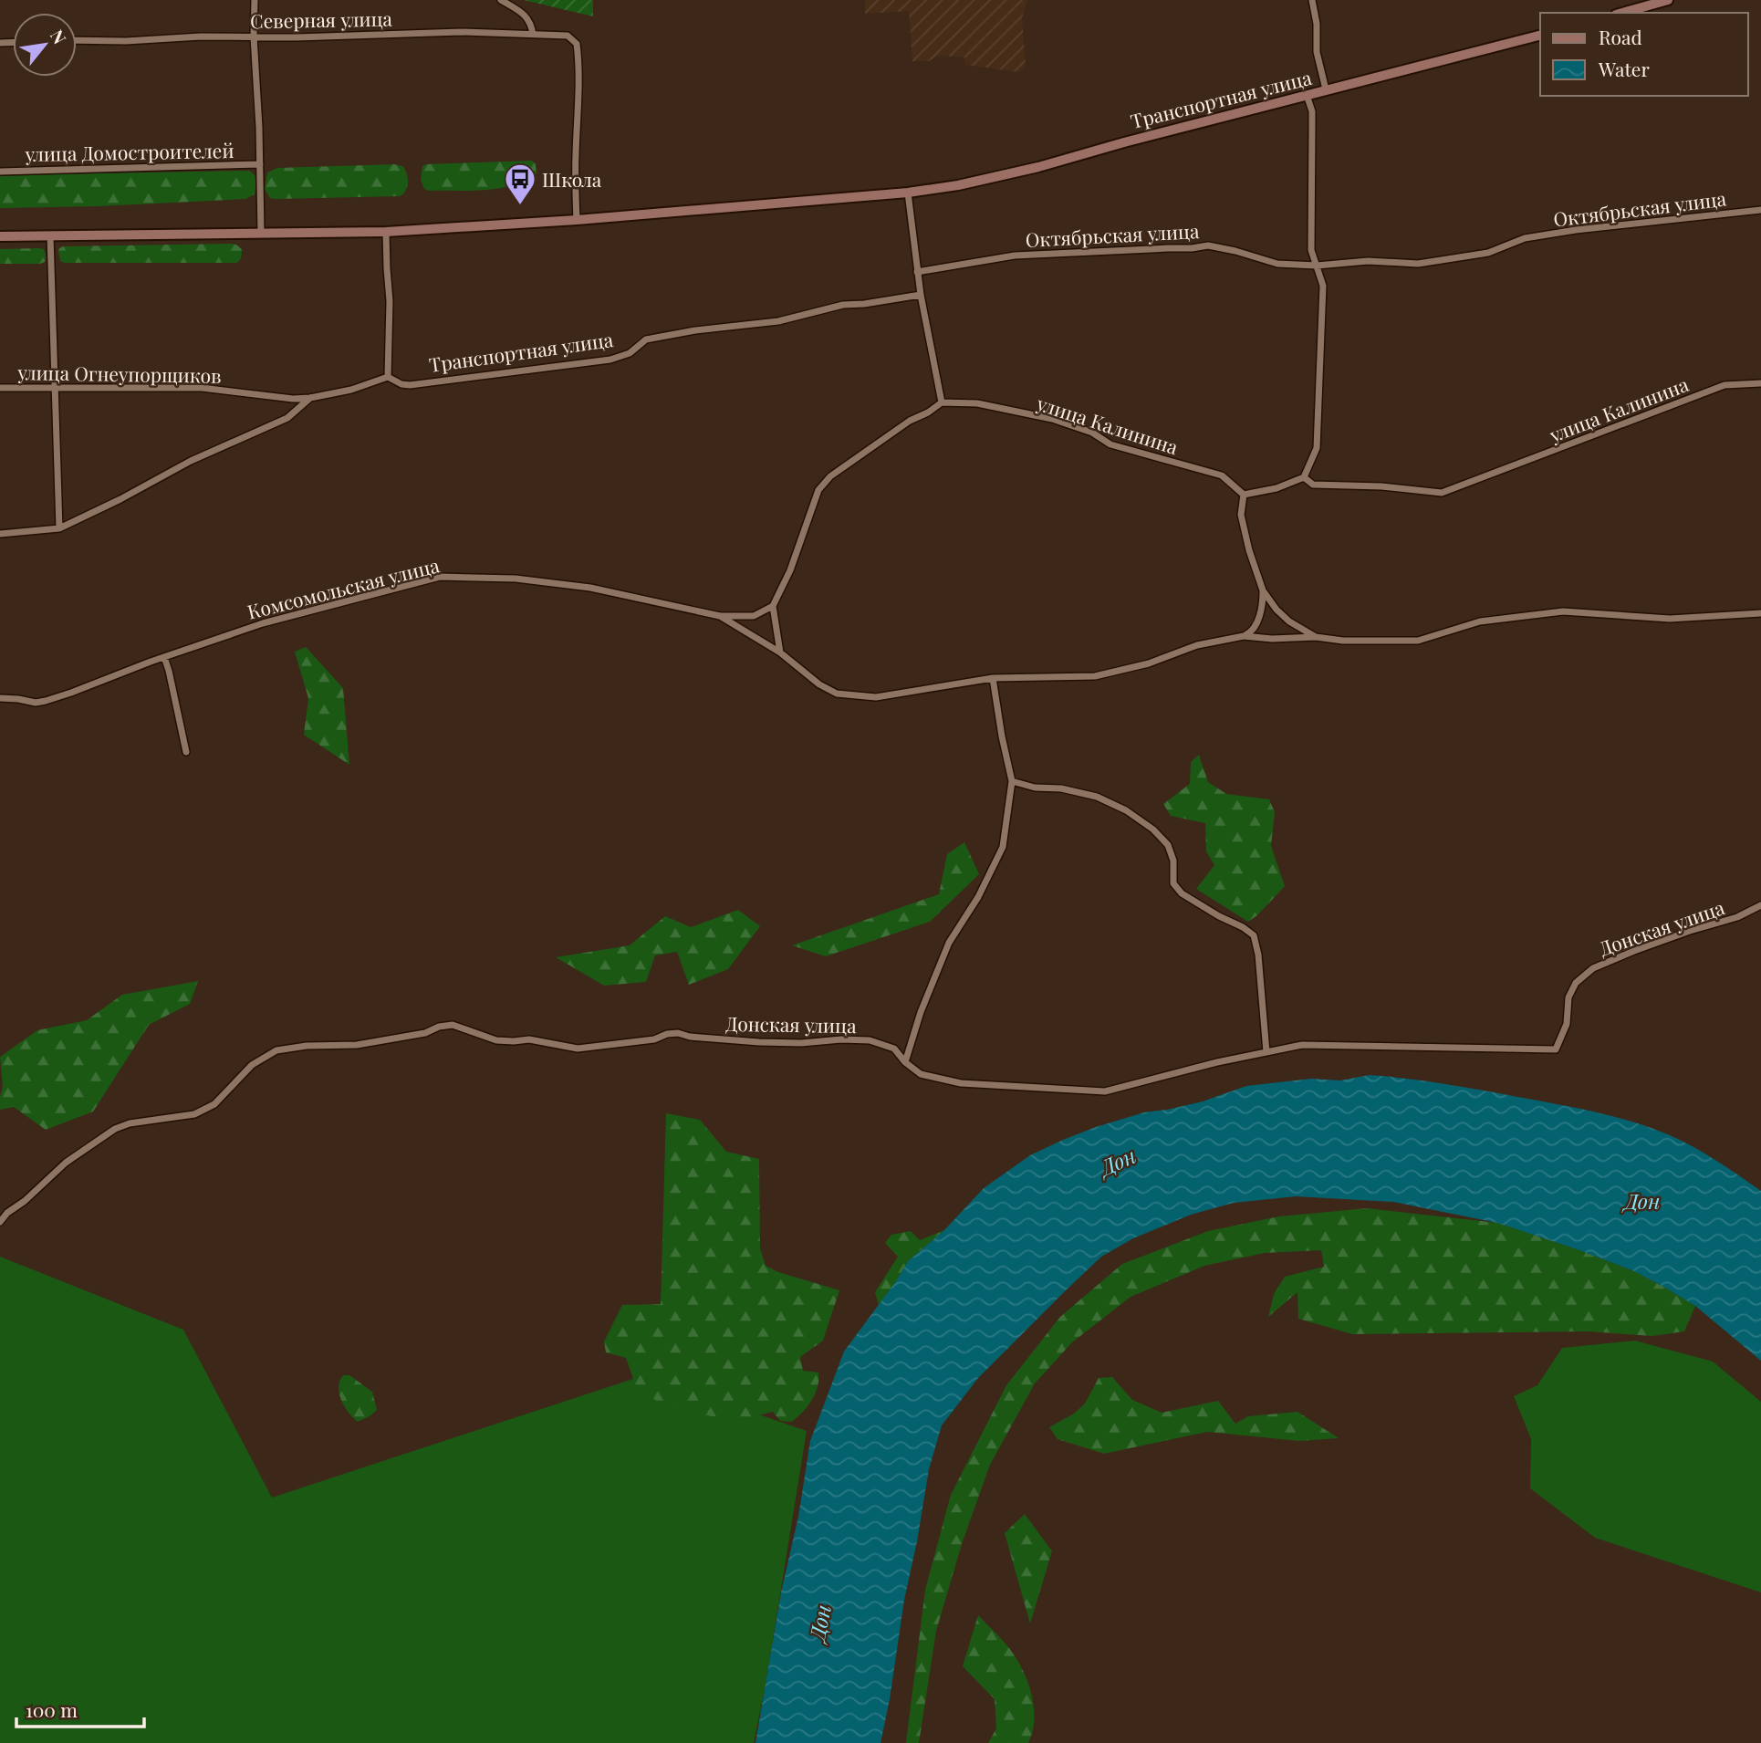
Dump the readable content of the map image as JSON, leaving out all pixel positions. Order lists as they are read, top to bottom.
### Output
{
  "streets": {
    "main road": ["Транспортная улица"],
    "street": [
      "Северная улица",
      "улица Домостроителей",
      "Октябрьская улица",
      "улица Огнеупорщиков",
      "улица Калинина",
      "Комсомольская улица",
      "Донская улица"
    ]
  },
  "crossings": [
    ["Северная улица", "Транспортная улица"],
    ["Транспортная улица", "улица Огнеупорщиков"]
  ],
  "water": ["Дон"],
  "places": {
    "bus stop": ["Школа"]
  },
  "legend": ["Road", "Water"],
  "scale_bar": "100 m",
  "north": "top right"
}
